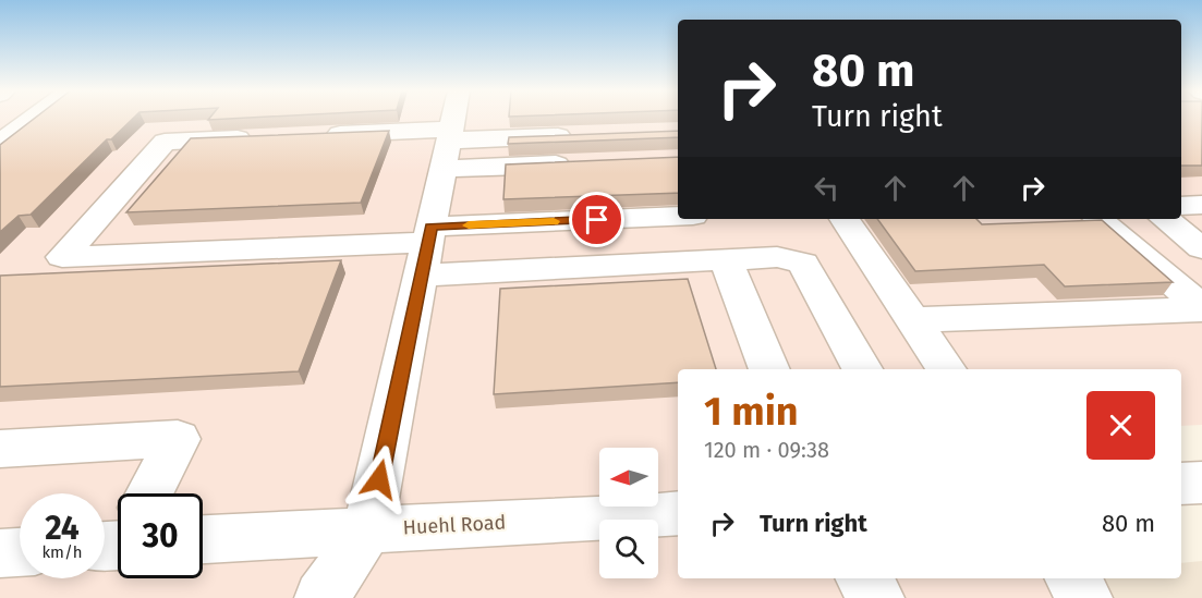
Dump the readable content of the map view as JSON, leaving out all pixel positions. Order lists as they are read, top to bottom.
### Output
{
  "streets": {
    "street": ["Huehl Road"]
  },
  "north": "left",
  "page": {
    "turn": ["80 m", "Turn right"],
    "heading": ["1 min", "120 m · 09:38"],
    "list": [
      {
        "name": "Turn right",
        "value": "80 m"
      }
    ],
    "speed": "24 km/h",
    "limit": "30"
  }
}
